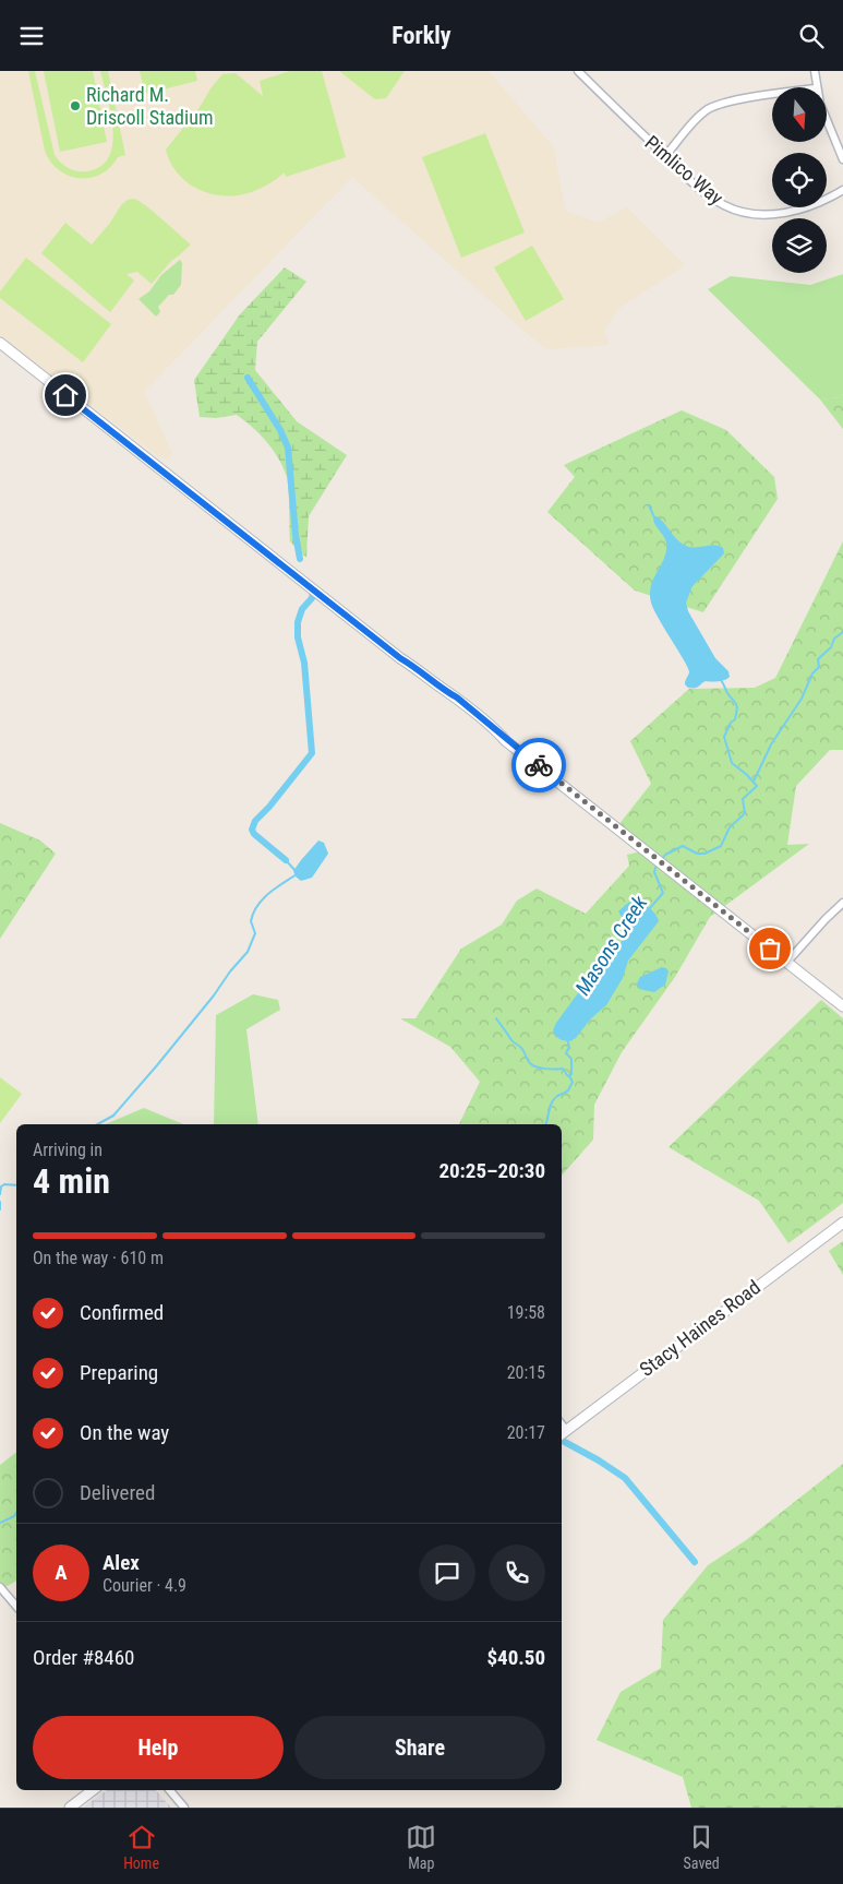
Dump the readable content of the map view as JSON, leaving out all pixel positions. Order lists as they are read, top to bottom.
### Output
{
  "streets": {
    "street": ["Pimlico Way", "Stacy Haines Road"]
  },
  "water": ["Masons Creek"],
  "places": ["Richard M. Driscoll Stadium"],
  "north": "bottom",
  "page": {
    "header": "Forkly",
    "heading": ["4 min", "Arriving in", "20:25–20:30"],
    "panel": [
      "Alex",
      "Courier · 4.9",
      "Order #8460",
      "$40.50"
    ],
    "bar": "On the way · 610 m",
    "list": [
      ["Confirmed", "19:58"],
      ["Preparing", "20:15"],
      ["On the way", "20:17"],
      "Delivered"
    ],
    "round": "A",
    "buttons": ["Help", "Share"],
    "tabs": ["Home", "Map", "Saved"]
  }
}
